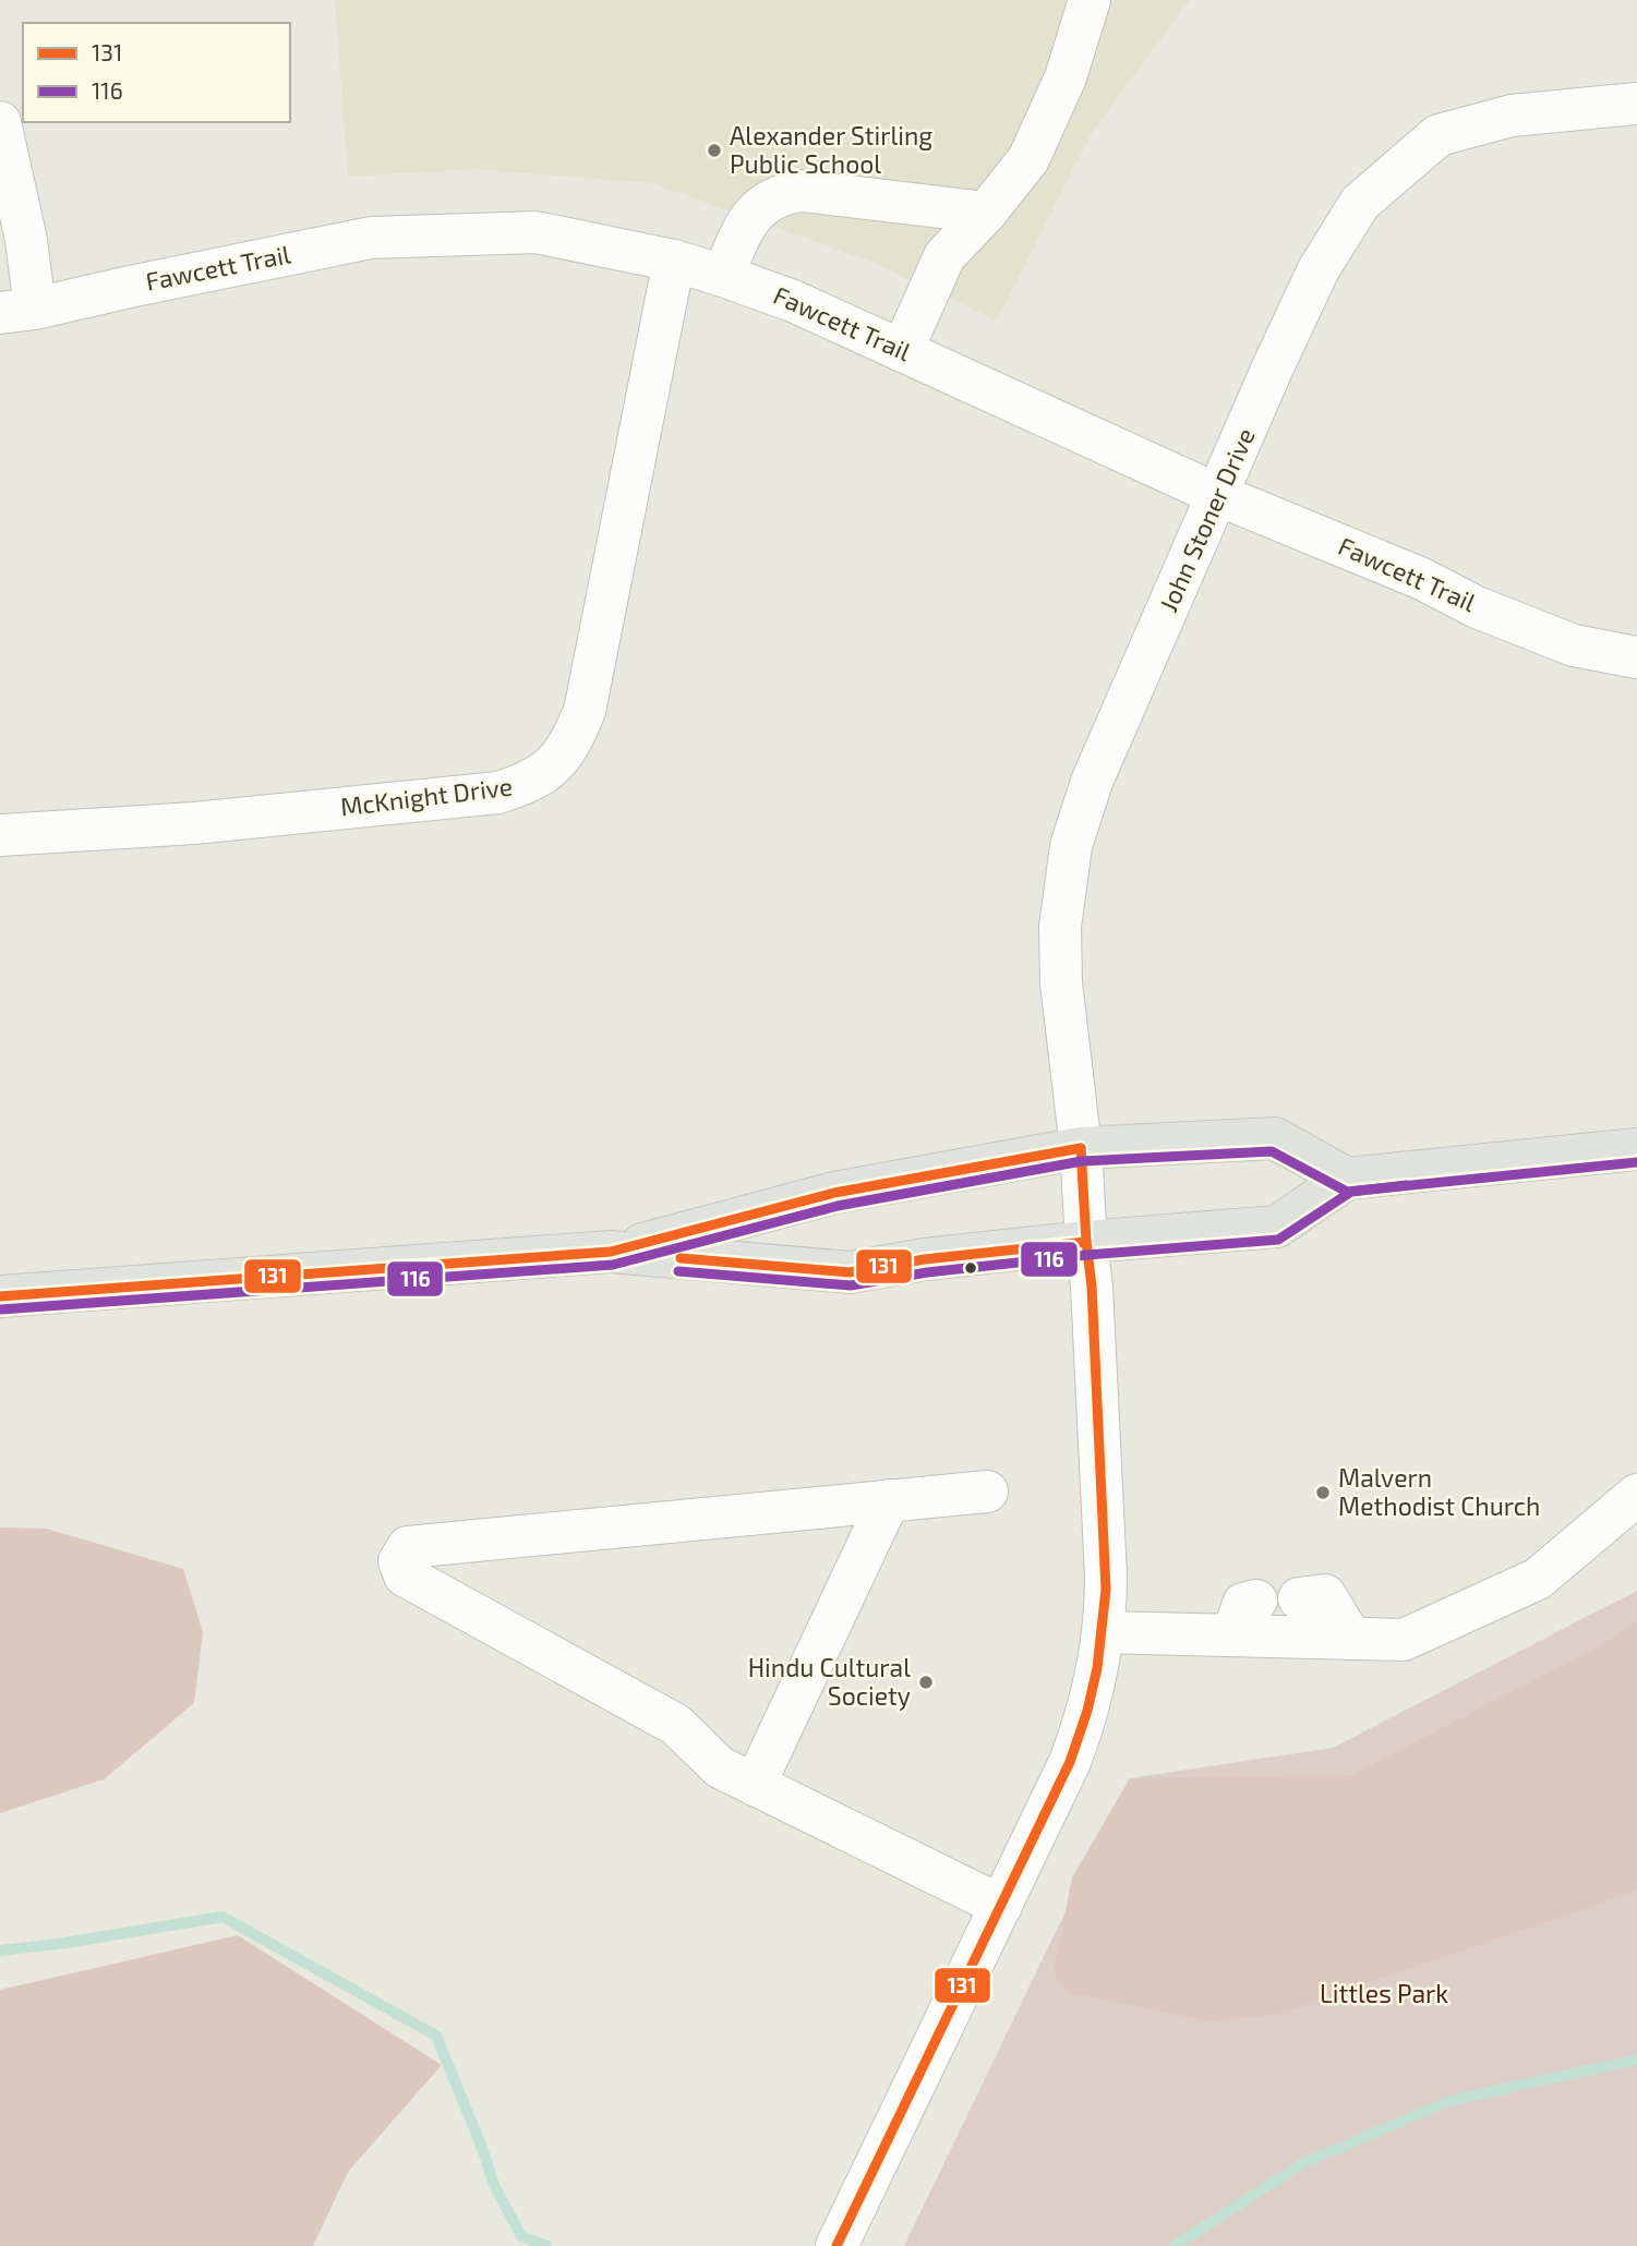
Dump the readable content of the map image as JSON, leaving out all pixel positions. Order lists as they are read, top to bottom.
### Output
{
  "streets": {
    "street": ["Fawcett Trail", "John Stoner Drive", "McKnight Drive"]
  },
  "crossings": [
    ["Fawcett Trail", "John Stoner Drive"],
    ["Fawcett Trail", "McKnight Drive"]
  ],
  "parks": ["Littles Park"],
  "places": ["Alexander Stirling Public School", "Malvern Methodist Church", "Hindu Cultural Society"],
  "lines": ["transit line 131", "transit line 116"],
  "legend": ["131", "116"]
}
